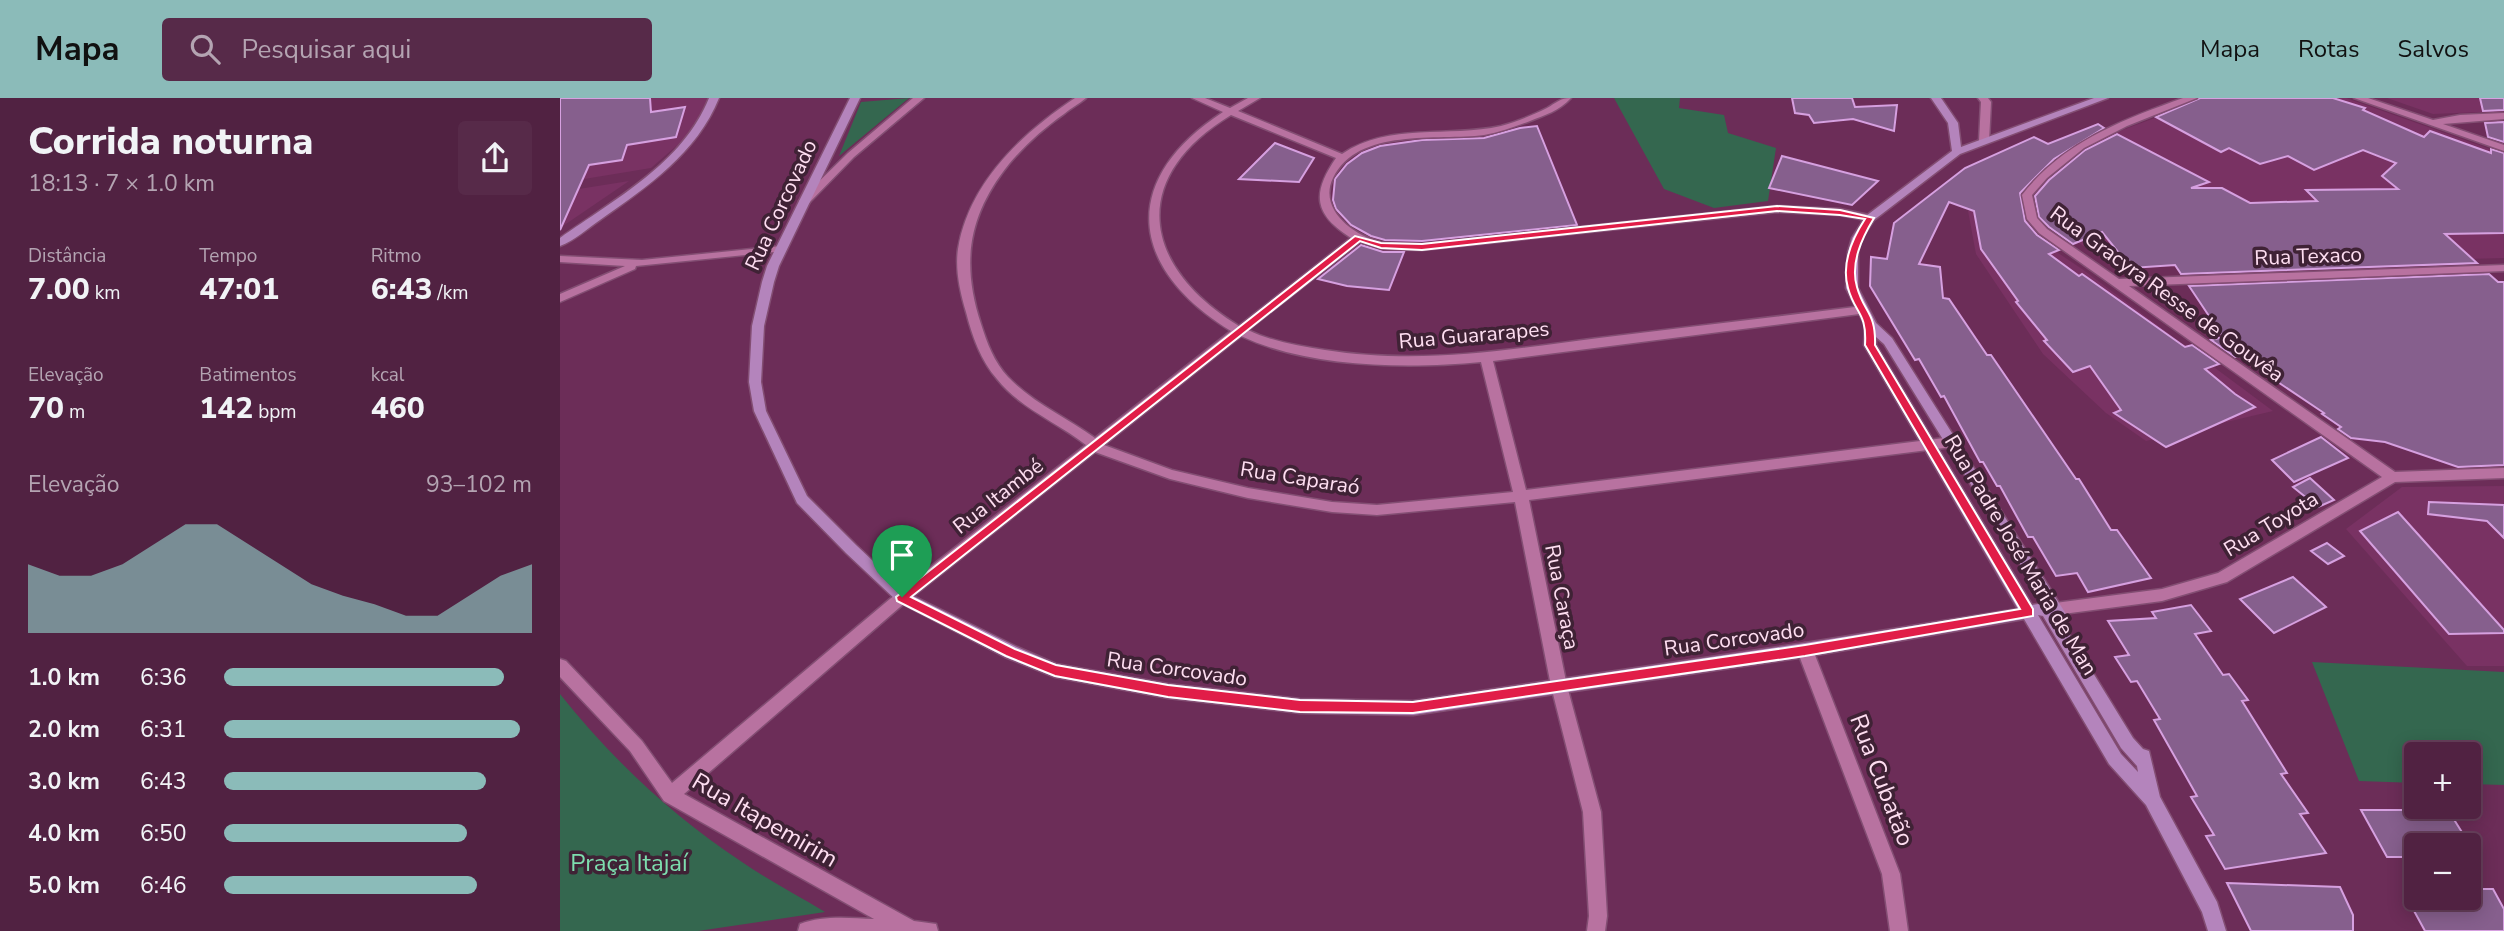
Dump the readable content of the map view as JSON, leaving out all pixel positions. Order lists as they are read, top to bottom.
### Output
{
  "streets": {
    "street": [
      "Rua Corcovado",
      "Rua Texaco",
      "Rua Gracyra Resse de Gouvêa",
      "Rua Guararapes",
      "Rua Caparaó",
      "Rua Itambé",
      "Rua Toyota",
      "Rua Padre José Maria de Man",
      "Rua Caraça",
      "Rua Cubatão",
      "Rua Itapemirim"
    ]
  },
  "crossings": [
    ["Rua Corcovado", "Rua Itambé"],
    ["Rua Corcovado", "Rua Padre José Maria de Man"],
    ["Rua Corcovado", "Rua Caraça"],
    ["Rua Corcovado", "Rua Cubatão"],
    ["Rua Texaco", "Rua Gracyra Resse de Gouvêa"],
    ["Rua Gracyra Resse de Gouvêa", "Rua Toyota"],
    ["Rua Guararapes", "Rua Itambé"],
    ["Rua Guararapes", "Rua Padre José Maria de Man"],
    ["Rua Guararapes", "Rua Caraça"],
    ["Rua Caparaó", "Rua Itambé"],
    ["Rua Caparaó", "Rua Padre José Maria de Man"],
    ["Rua Caparaó", "Rua Caraça"],
    ["Rua Itambé", "Rua Itapemirim"],
    ["Rua Toyota", "Rua Padre José Maria de Man"]
  ],
  "parks": ["Praça Itajaí"],
  "page": {
    "header": "Mapa",
    "search": "Pesquisar aqui",
    "nav": ["Mapa", "Rotas", "Salvos"],
    "heading": ["Corrida noturna", "18:13 · 7 × 1.0 km"],
    "stats": [
      ["Distância", "7.00 km"],
      ["Tempo", "47:01"],
      ["Ritmo", "6:43 /km"],
      ["Elevação", "70 m"],
      ["Batimentos", "142 bpm"],
      ["kcal", "460"]
    ],
    "chart": ["Elevação", "93–102 m"],
    "list": [
      {
        "name": "1.0 km",
        "note": "6:36"
      },
      {
        "name": "2.0 km",
        "note": "6:31"
      },
      {
        "name": "3.0 km",
        "note": "6:43"
      },
      {
        "name": "4.0 km",
        "note": "6:50"
      },
      {
        "name": "5.0 km",
        "note": "6:46"
      }
    ],
    "map_buttons": ["+", "−"]
  }
}
